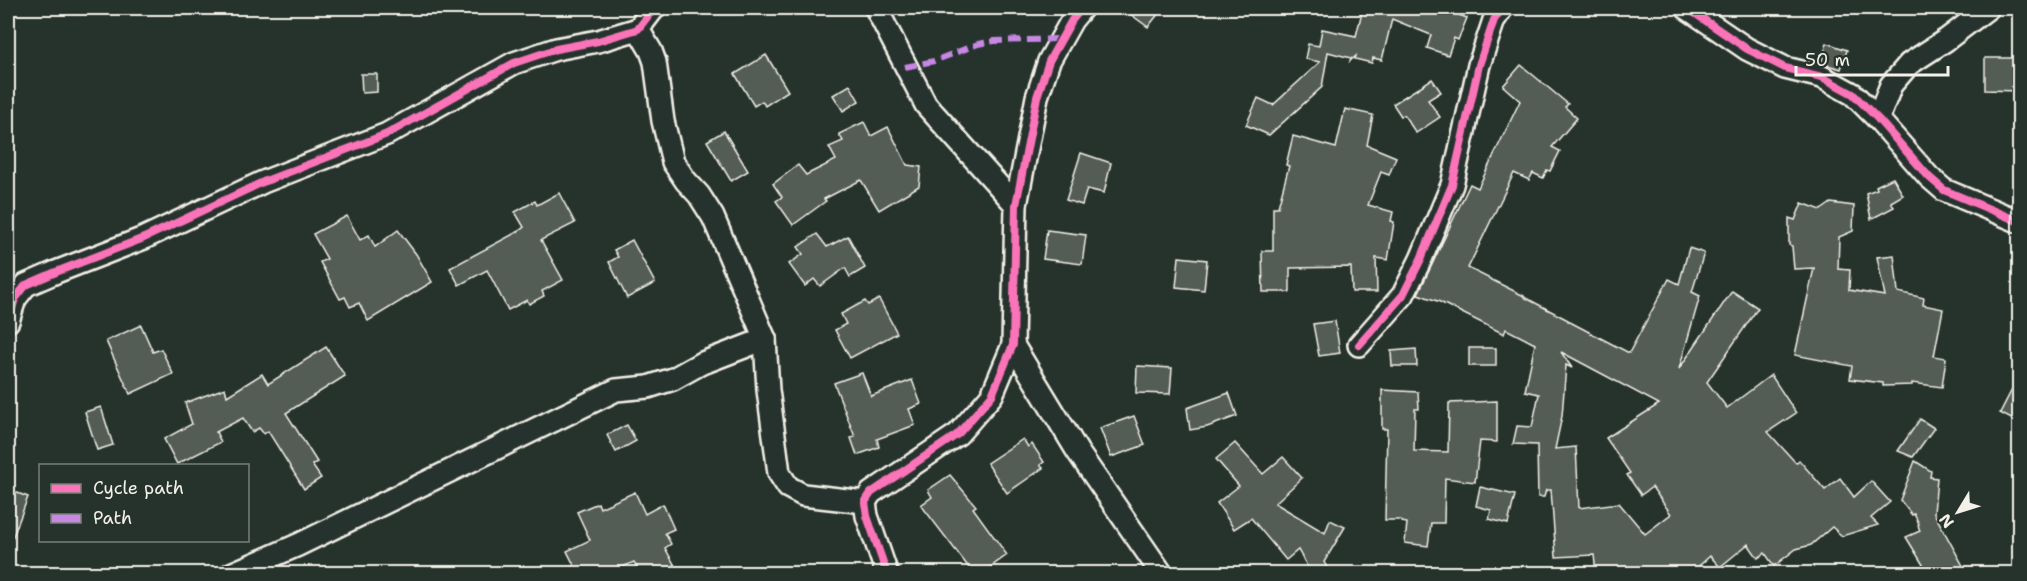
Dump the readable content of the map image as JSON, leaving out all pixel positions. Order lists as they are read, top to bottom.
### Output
{
  "legend": ["Cycle path", "Path"],
  "scale_bar": "50 m",
  "north": "bottom left"
}
